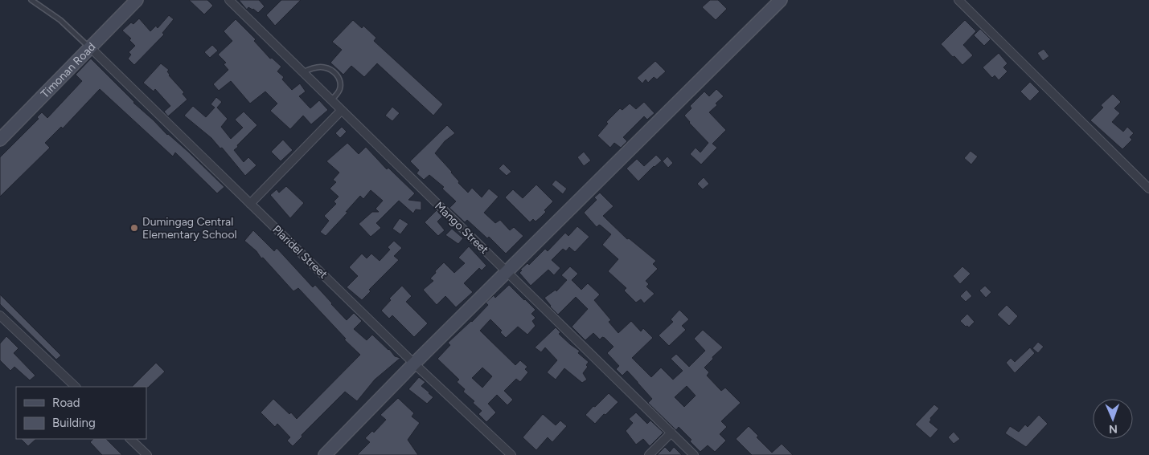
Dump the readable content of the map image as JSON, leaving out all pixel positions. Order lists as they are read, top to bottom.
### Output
{
  "streets": {
    "main road": ["Timonan Road"],
    "street": ["Mango Street", "Plaridel Street"]
  },
  "crossings": [
    ["Timonan Road", "Plaridel Street"]
  ],
  "places": ["Dumingag Central Elementary School"],
  "legend": ["Road", "Building"],
  "north": "bottom"
}
